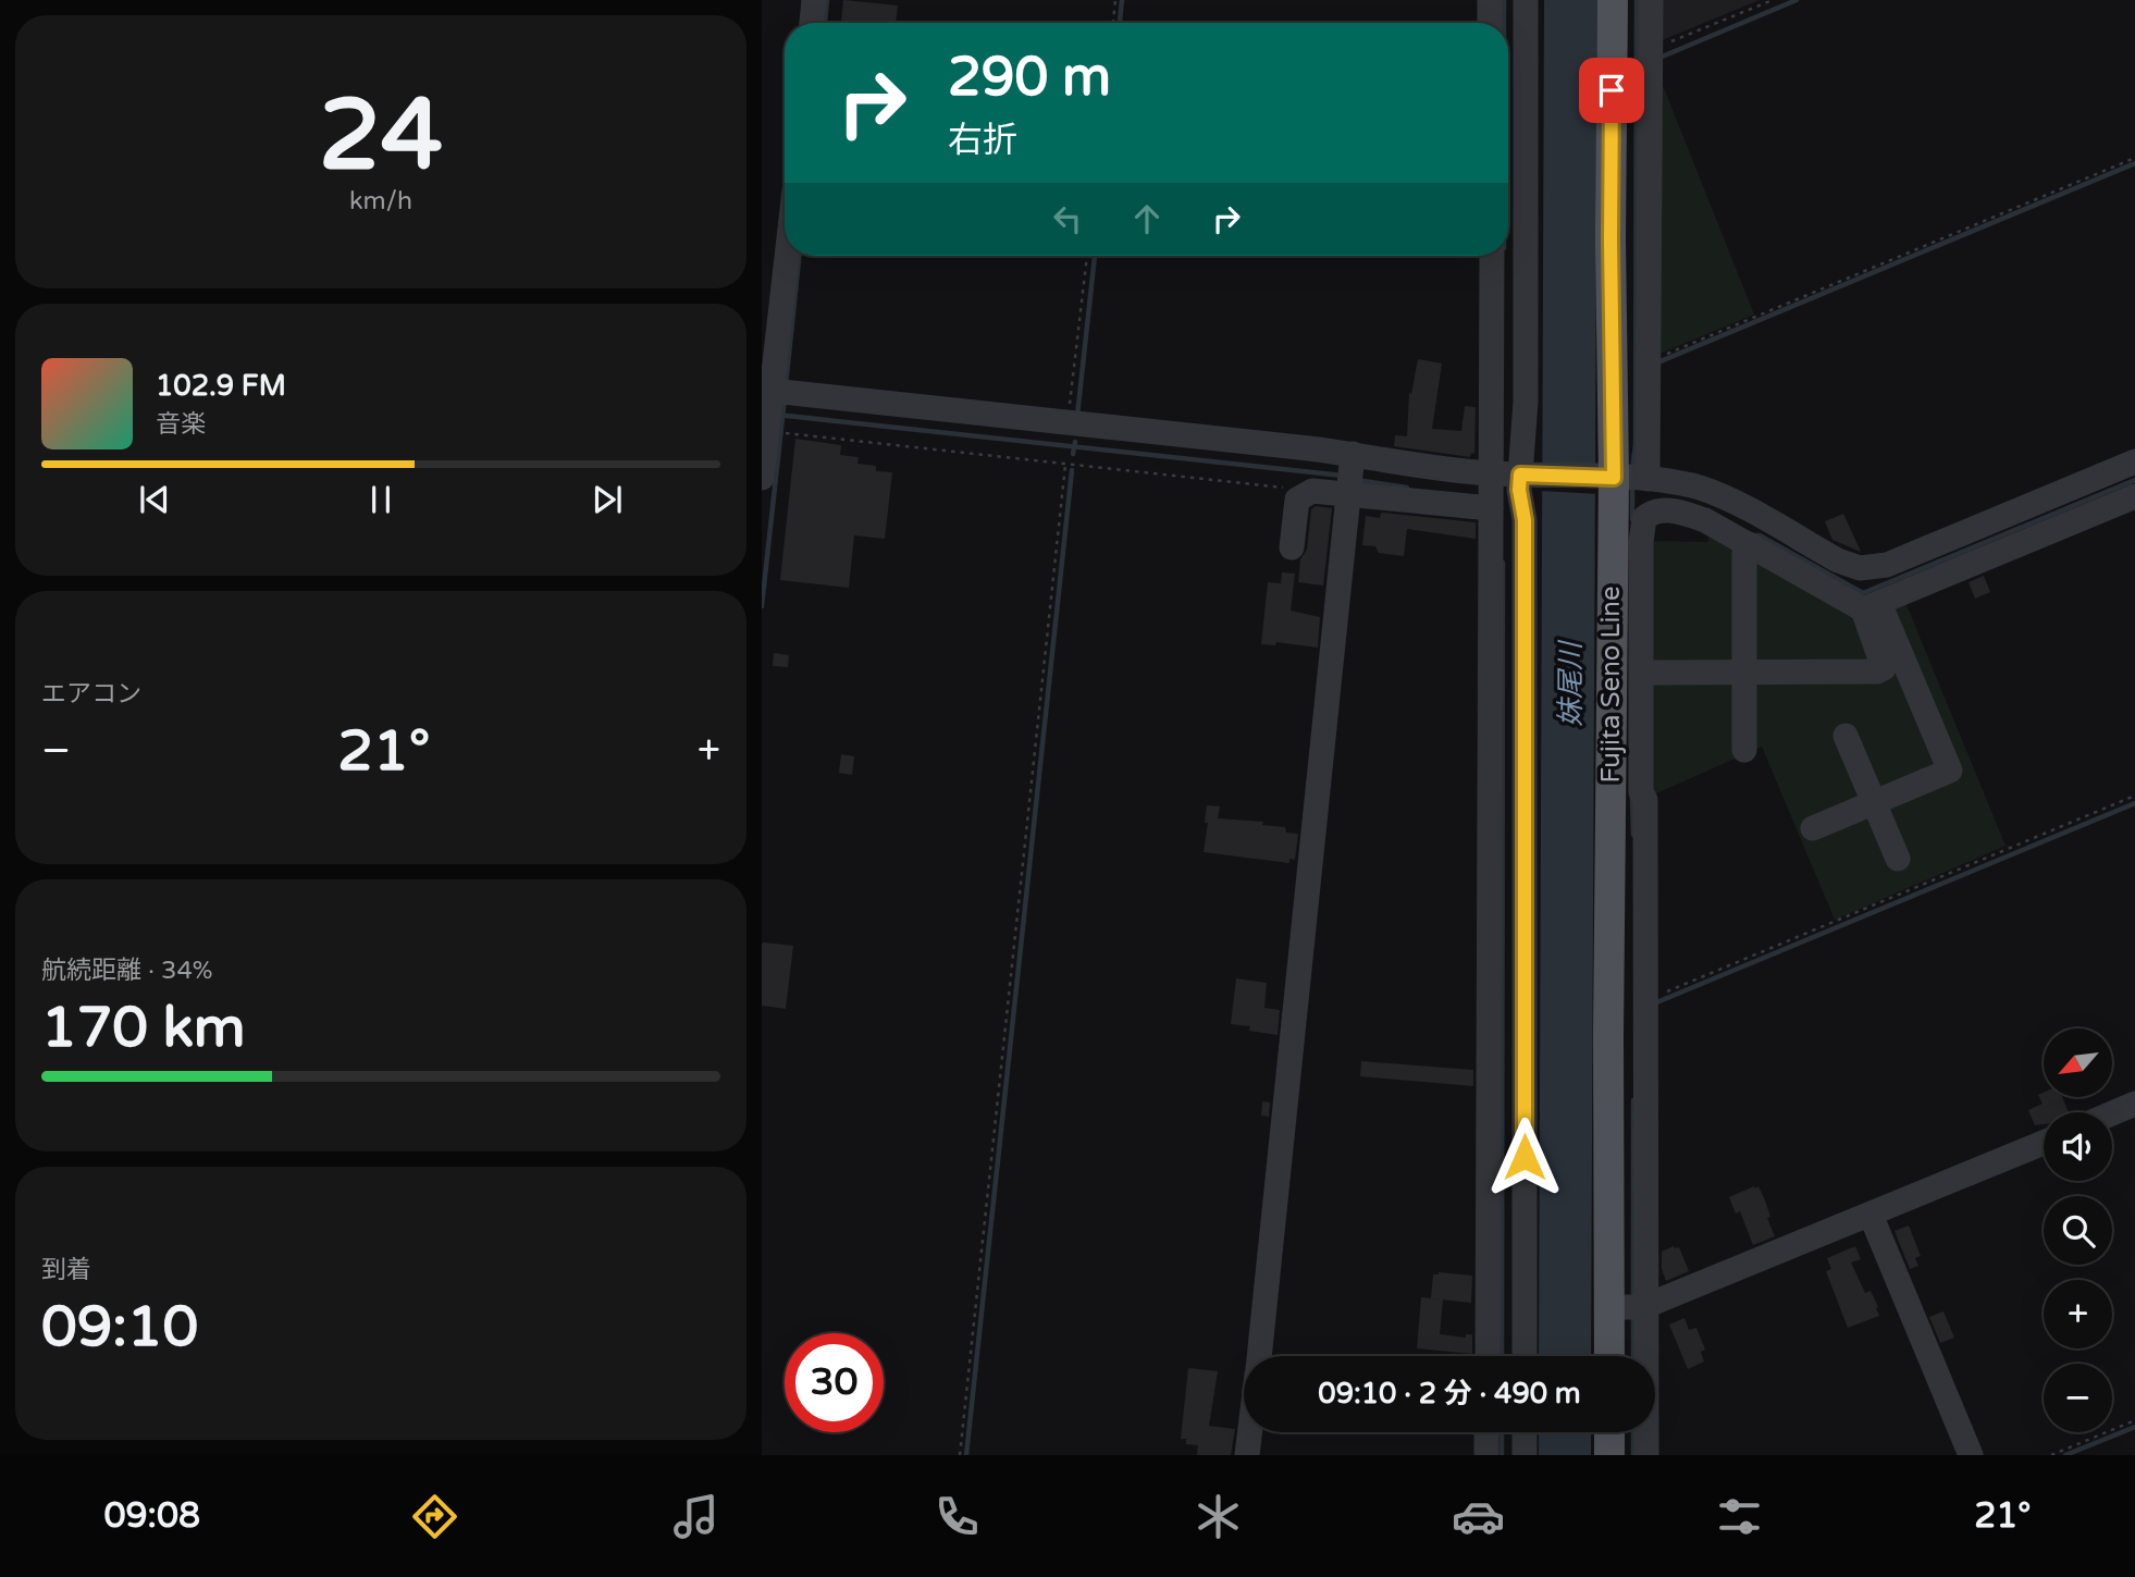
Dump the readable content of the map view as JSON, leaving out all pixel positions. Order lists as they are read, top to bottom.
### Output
{
  "streets": {
    "main road": ["Fujita Seno Line"]
  },
  "water": ["妹尾川"],
  "north": "bottom left",
  "page": {
    "tile": [
      ["24", "km/h"],
      "エアコン",
      ["航続距離 · 34%", "170 km"],
      ["到着", "09:10"]
    ],
    "turn": ["290 m", "右折"],
    "song": ["102.9 FM", "音楽"],
    "heat": ["−", "21°", "+"],
    "map_buttons": ["+", "−"],
    "limit": "30",
    "trip": "09:10 · 2 分 · 490 m",
    "tabs": ["09:08", "21°"]
  }
}
